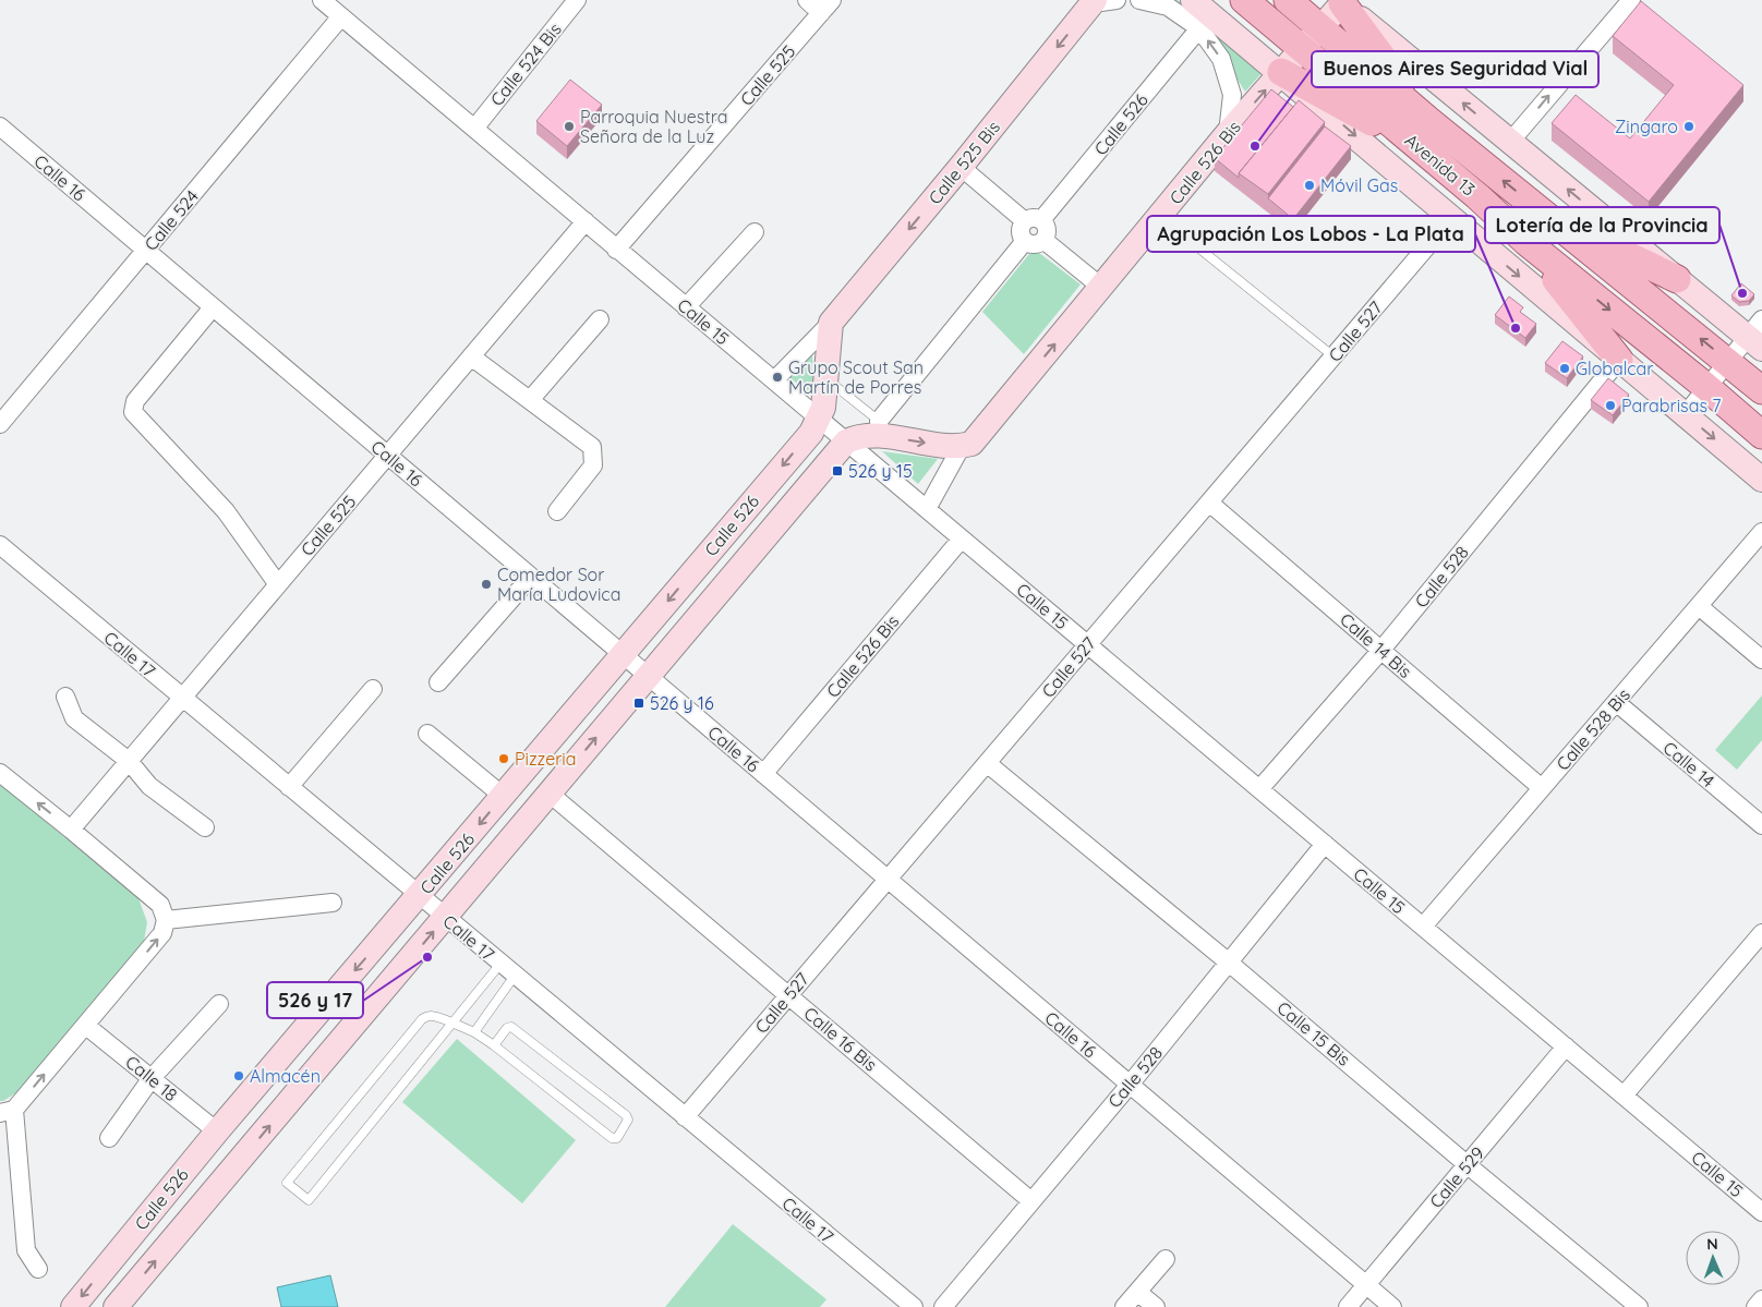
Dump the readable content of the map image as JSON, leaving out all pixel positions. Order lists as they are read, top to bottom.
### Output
{
  "streets": {
    "main road": [
      "Calle 526",
      "Calle 525 Bis",
      "Calle 526 Bis",
      "Avenida 13"
    ],
    "street": [
      "Calle 524 Bis",
      "Calle 525",
      "Calle 16",
      "Calle 524",
      "Calle 15",
      "Calle 527",
      "Calle 528",
      "Calle 14 Bis",
      "Calle 17",
      "Calle 528 Bis",
      "Calle 14",
      "Calle 15 Bis",
      "Calle 16 Bis",
      "Calle 18",
      "Calle 529"
    ]
  },
  "crossings": [
    ["Calle 524 Bis", "Calle 15"],
    ["Calle 525", "Calle 16"],
    ["Calle 525", "Calle 15"],
    ["Calle 525", "Calle 17"],
    ["Calle 526", "Calle 16"],
    ["Calle 526", "Calle 15"],
    ["Calle 526", "Calle 17"],
    ["Calle 526", "Calle 16 Bis"],
    ["Calle 526", "Calle 18"],
    ["Calle 525 Bis", "Calle 15"],
    ["Calle 526 Bis", "Avenida 13"],
    ["Calle 526 Bis", "Calle 16"],
    ["Calle 526 Bis", "Calle 15"],
    ["Calle 16", "Calle 524"],
    ["Calle 16", "Calle 527"],
    ["Calle 16", "Calle 528"],
    ["Calle 16", "Calle 529"],
    ["Calle 524", "Calle 15"],
    ["Calle 15", "Calle 527"],
    ["Calle 15", "Calle 528"],
    ["Calle 15", "Calle 528 Bis"],
    ["Calle 15", "Calle 529"],
    ["Calle 527", "Calle 14 Bis"],
    ["Calle 527", "Calle 17"],
    ["Calle 527", "Calle 15 Bis"],
    ["Calle 527", "Calle 16 Bis"],
    ["Calle 528", "Calle 14 Bis"],
    ["Calle 528", "Calle 15 Bis"],
    ["Calle 528", "Calle 16 Bis"],
    ["Calle 14 Bis", "Calle 528 Bis"],
    ["Calle 528 Bis", "Calle 14"],
    ["Calle 15 Bis", "Calle 529"]
  ],
  "one_way": ["Calle 525 Bis"],
  "places": {
    "other": [
      "Parroquia Nuestra Señora de la Luz",
      "Zingaro",
      "Buenos Aires Seguridad Vial",
      "Móvil Gas",
      "Lotería de la Provincia",
      "Agrupación Los Lobos - La Plata",
      "Globalcar",
      "Grupo Scout San Martín de Porres",
      "Parabrisas 7",
      "Comedor Sor María Ludovica",
      "Pizzeria",
      "526 y 17",
      "Almacén"
    ],
    "transit": ["526 y 15", "526 y 16"]
  },
  "north": "top"
}
